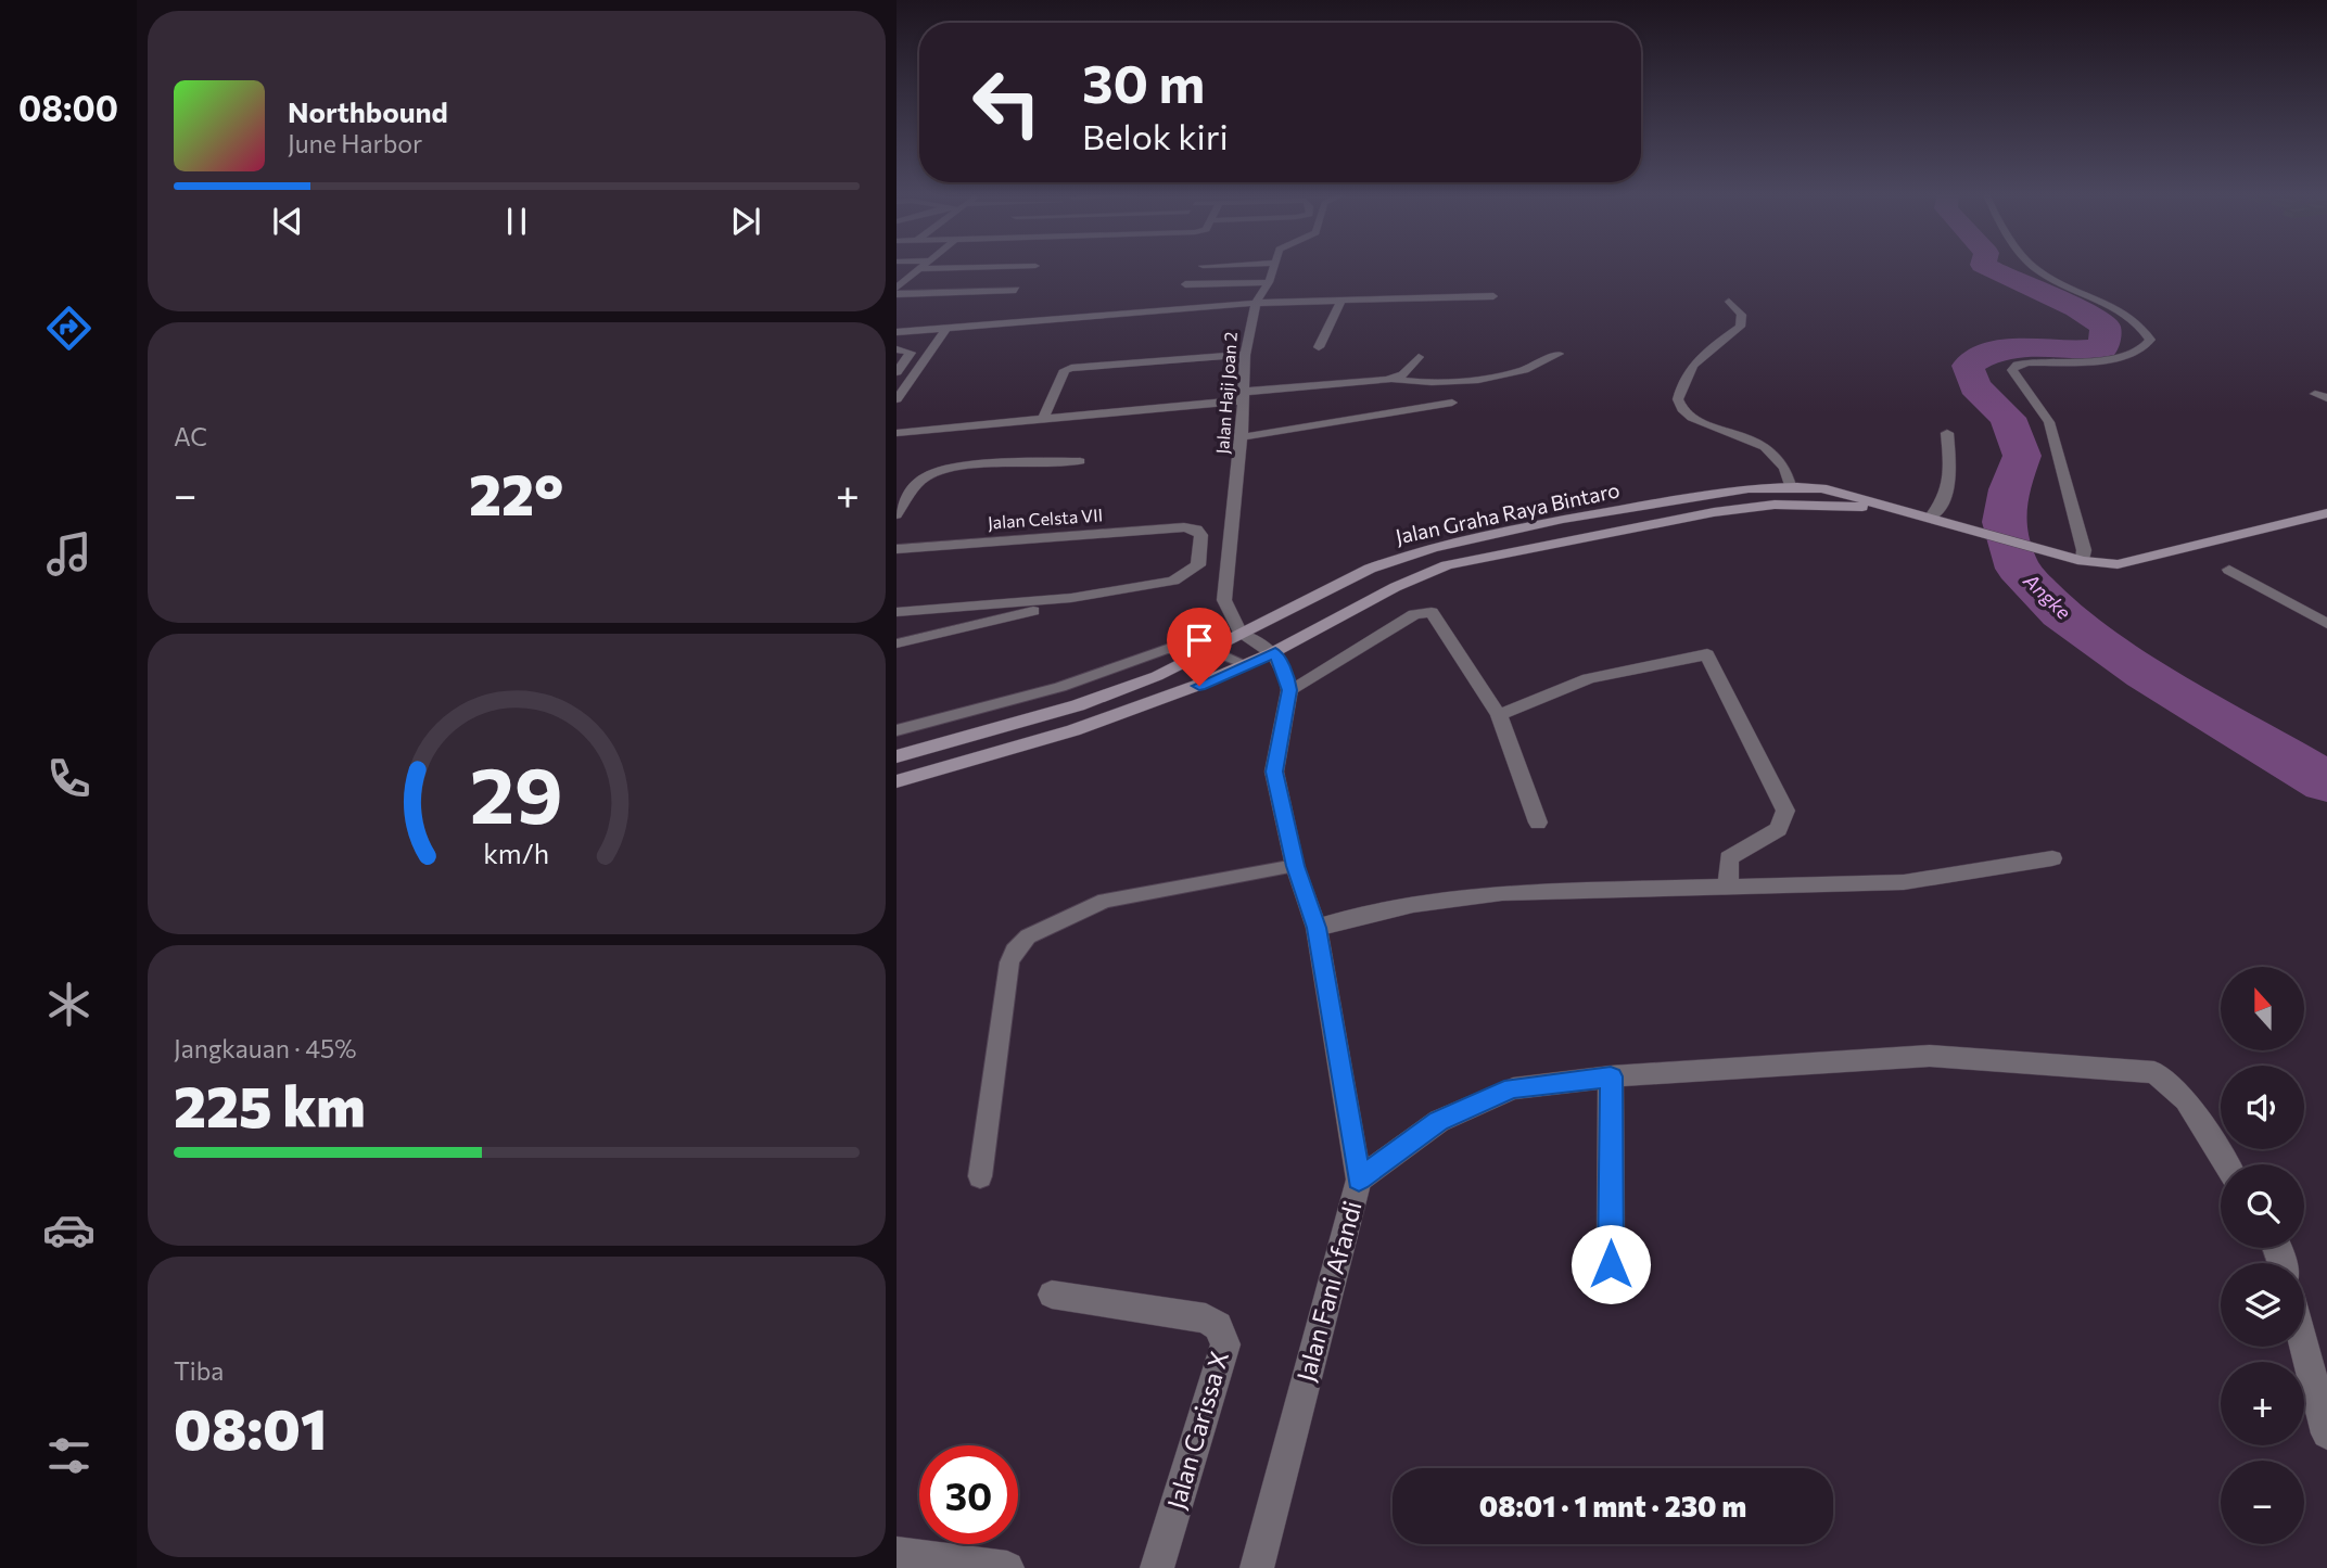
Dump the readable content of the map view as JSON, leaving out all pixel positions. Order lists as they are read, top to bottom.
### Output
{
  "streets": {
    "main road": ["Jalan Graha Raya Bintaro"],
    "street": [
      "Jalan Haji Joan 2",
      "Jalan Celsta VII",
      "Jalan Fani Afandi",
      "Jalan Carissa X"
    ]
  },
  "crossings": [
    ["Jalan Haji Joan 2", "Jalan Graha Raya Bintaro"]
  ],
  "water": ["Angke"],
  "north": "top",
  "page": {
    "tabs": "08:00",
    "turn": ["30 m", "Belok kiri"],
    "song": ["Northbound", "June Harbor"],
    "tile": [
      "AC",
      ["Jangkauan · 45%", "225 km"],
      ["Tiba", "08:01"]
    ],
    "heat": ["−", "22°", "+"],
    "map_buttons": ["+", "−"],
    "limit": "30",
    "trip": "08:01 · 1 mnt · 230 m",
    "gauge": ["29", "km/h"]
  }
}
